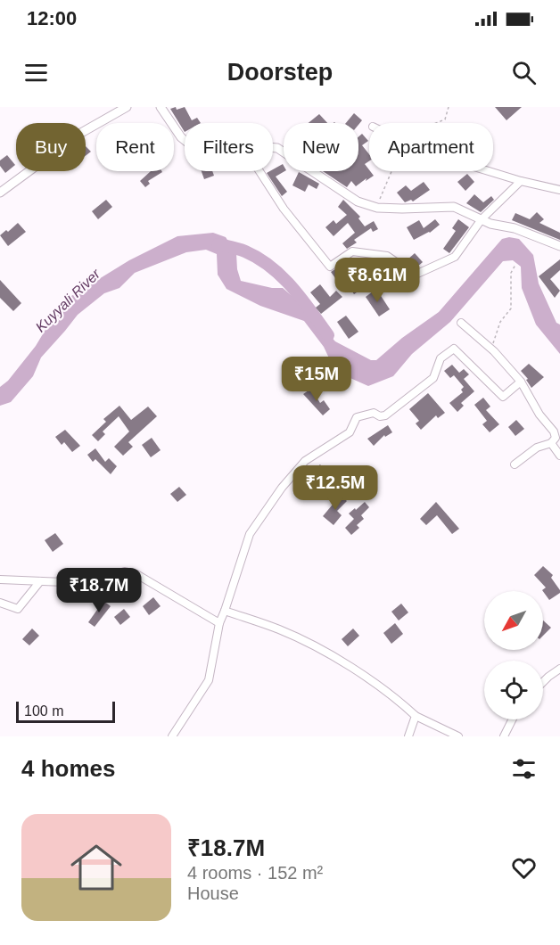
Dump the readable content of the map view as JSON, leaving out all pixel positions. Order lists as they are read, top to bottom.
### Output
{
  "water": ["Kuyyali River"],
  "scale_bar": "100 m",
  "north": "bottom left",
  "page": {
    "status": "12:00",
    "header": "Doorstep",
    "chip": [
      "Buy",
      "Rent",
      "Filters",
      "New",
      "Apartment"
    ],
    "price": [
      "₹8.61M",
      "₹15M",
      "₹12.5M",
      "₹18.7M"
    ],
    "scale": "100 m",
    "heading": "4 homes",
    "list": [
      {
        "name": "₹18.7M",
        "note": "4 rooms · 152 m² · House"
      }
    ]
  }
}
